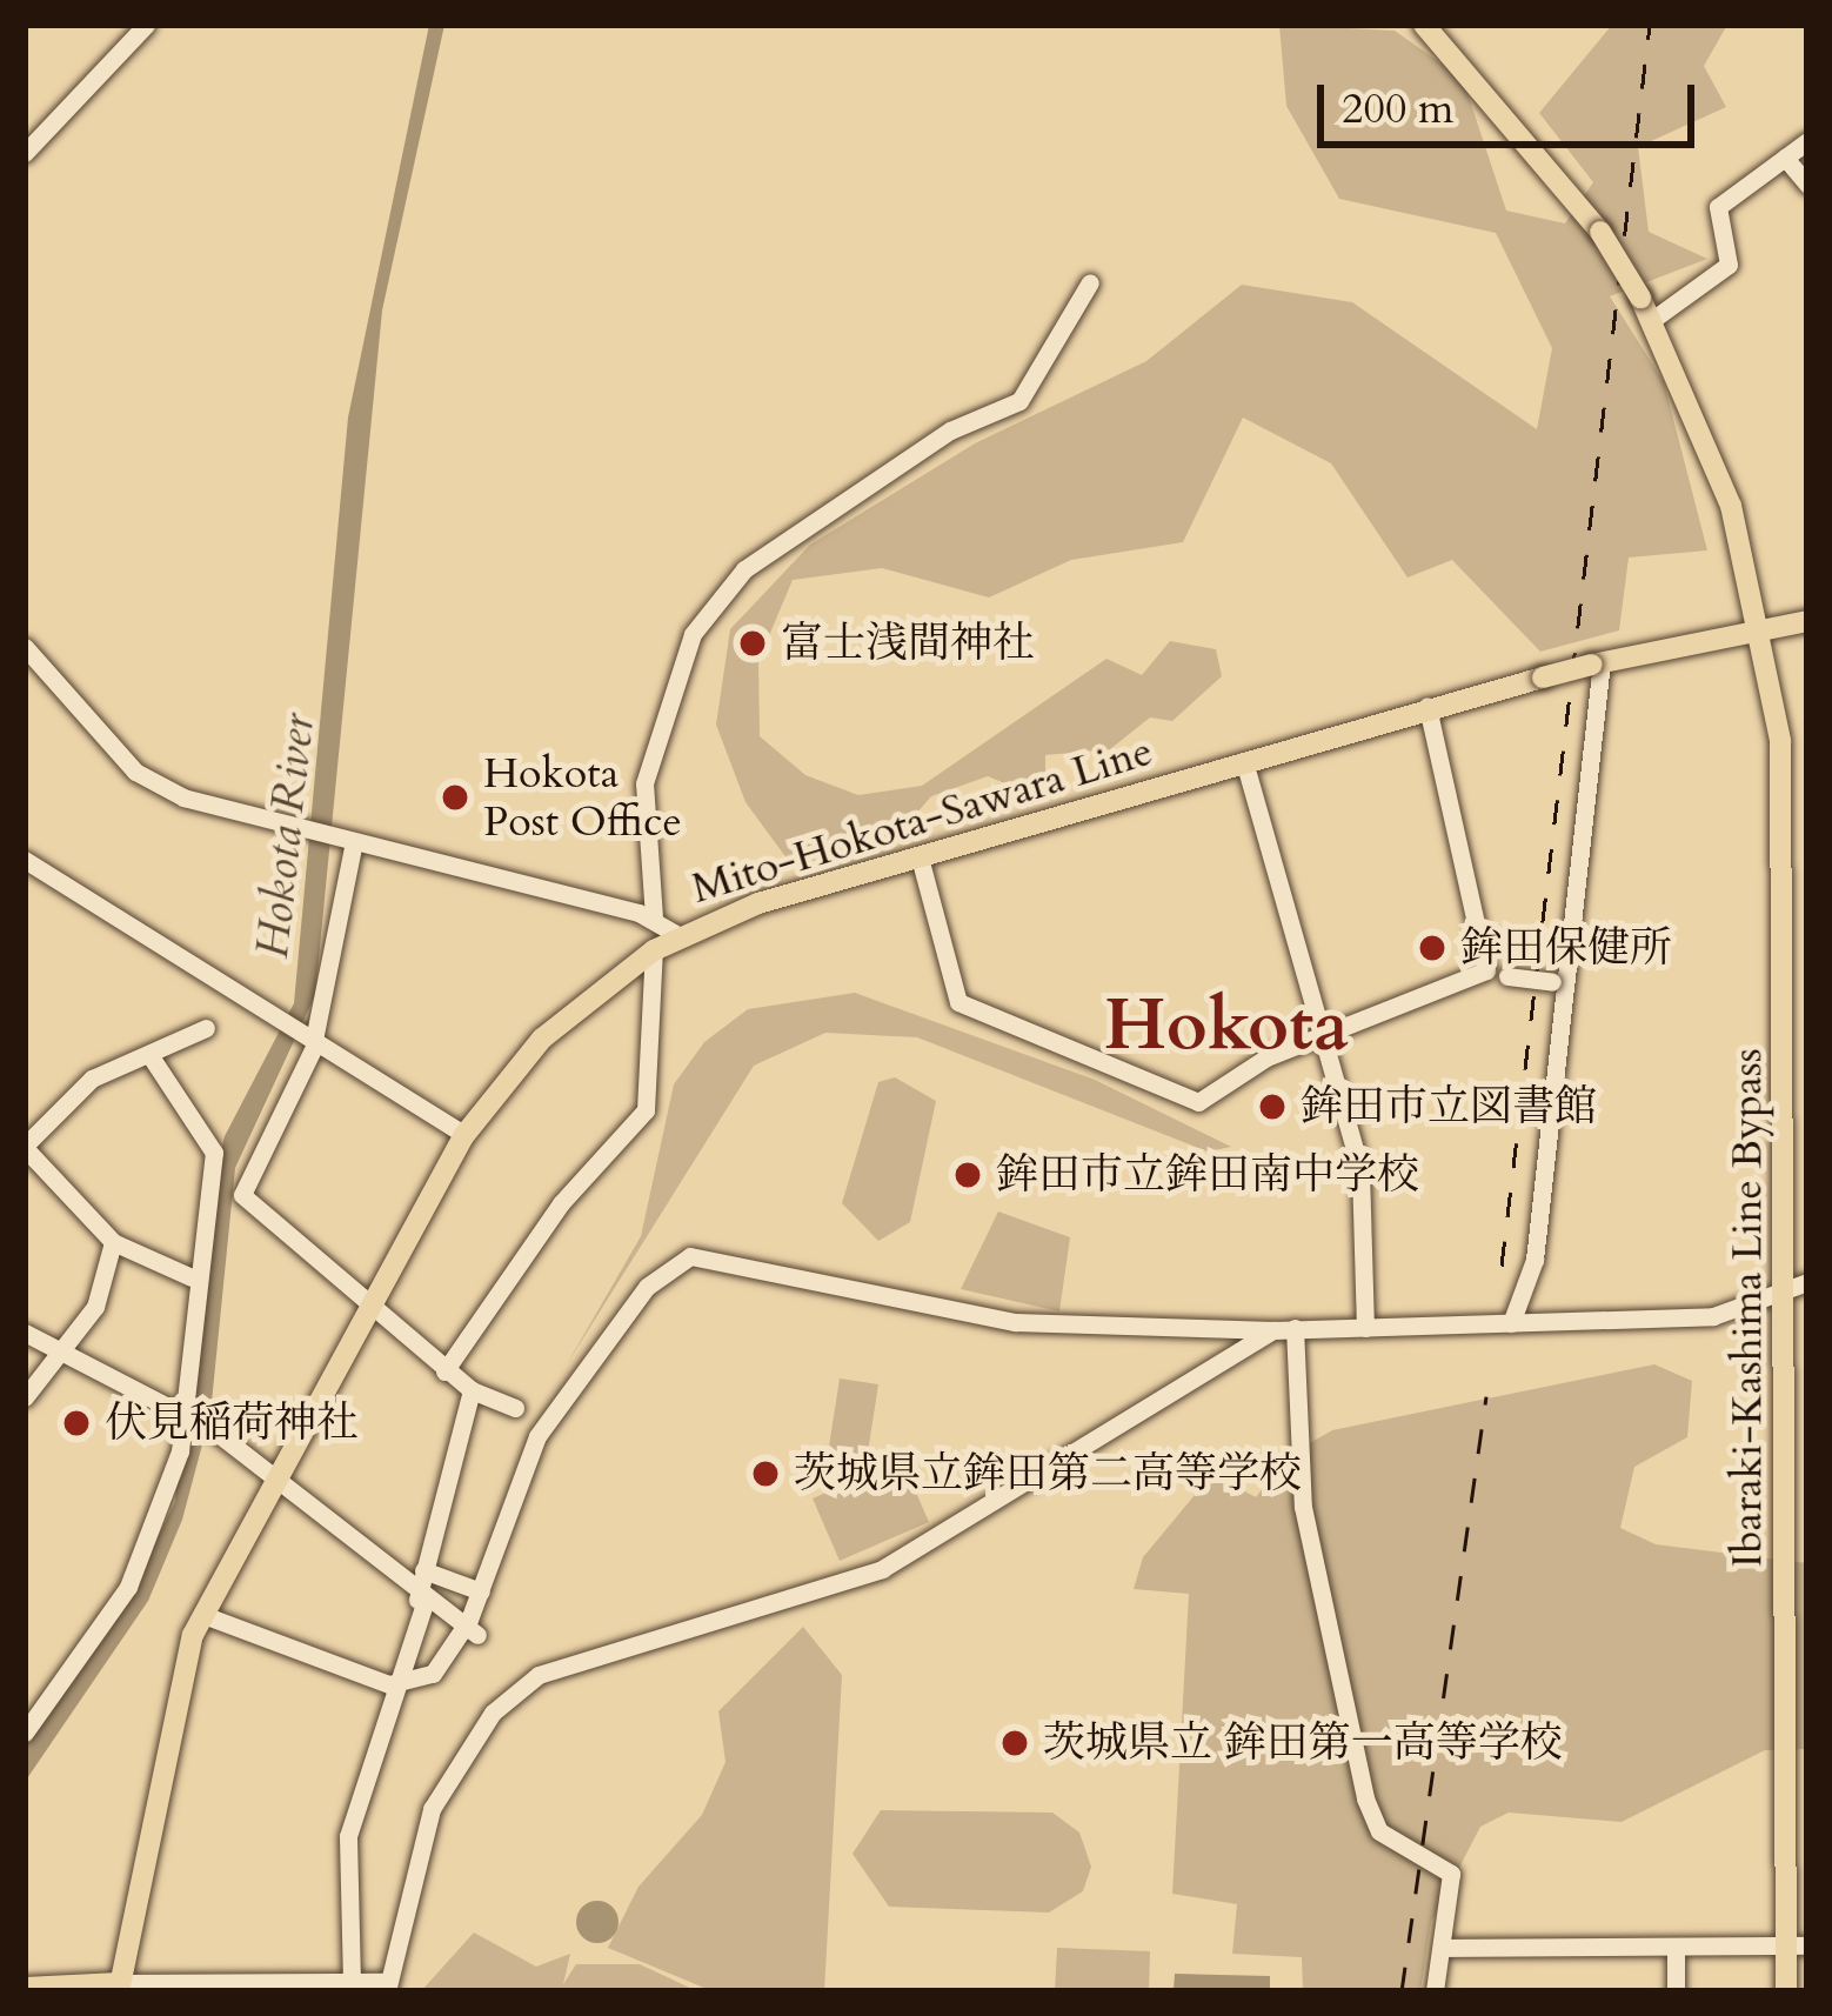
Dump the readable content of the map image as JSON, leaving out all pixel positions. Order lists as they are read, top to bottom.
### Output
{
  "streets": {
    "main road": ["Mito-Hokota-Sawara Line", "Ibaraki-Kashima Line Bypass"]
  },
  "crossings": [
    ["Mito-Hokota-Sawara Line", "Ibaraki-Kashima Line Bypass"]
  ],
  "districts": ["Hokota"],
  "water": ["Hokota River"],
  "places": [
    "富士浅間神社",
    "Hokota Post Office",
    "鉾田保健所",
    "鉾田市立図書館",
    "鉾田市立鉾田南中学校",
    "伏見稲荷神社",
    "茨城県立鉾田第二高等学校",
    "茨城県立 鉾田第一高等学校"
  ],
  "scale_bar": "200 m"
}
